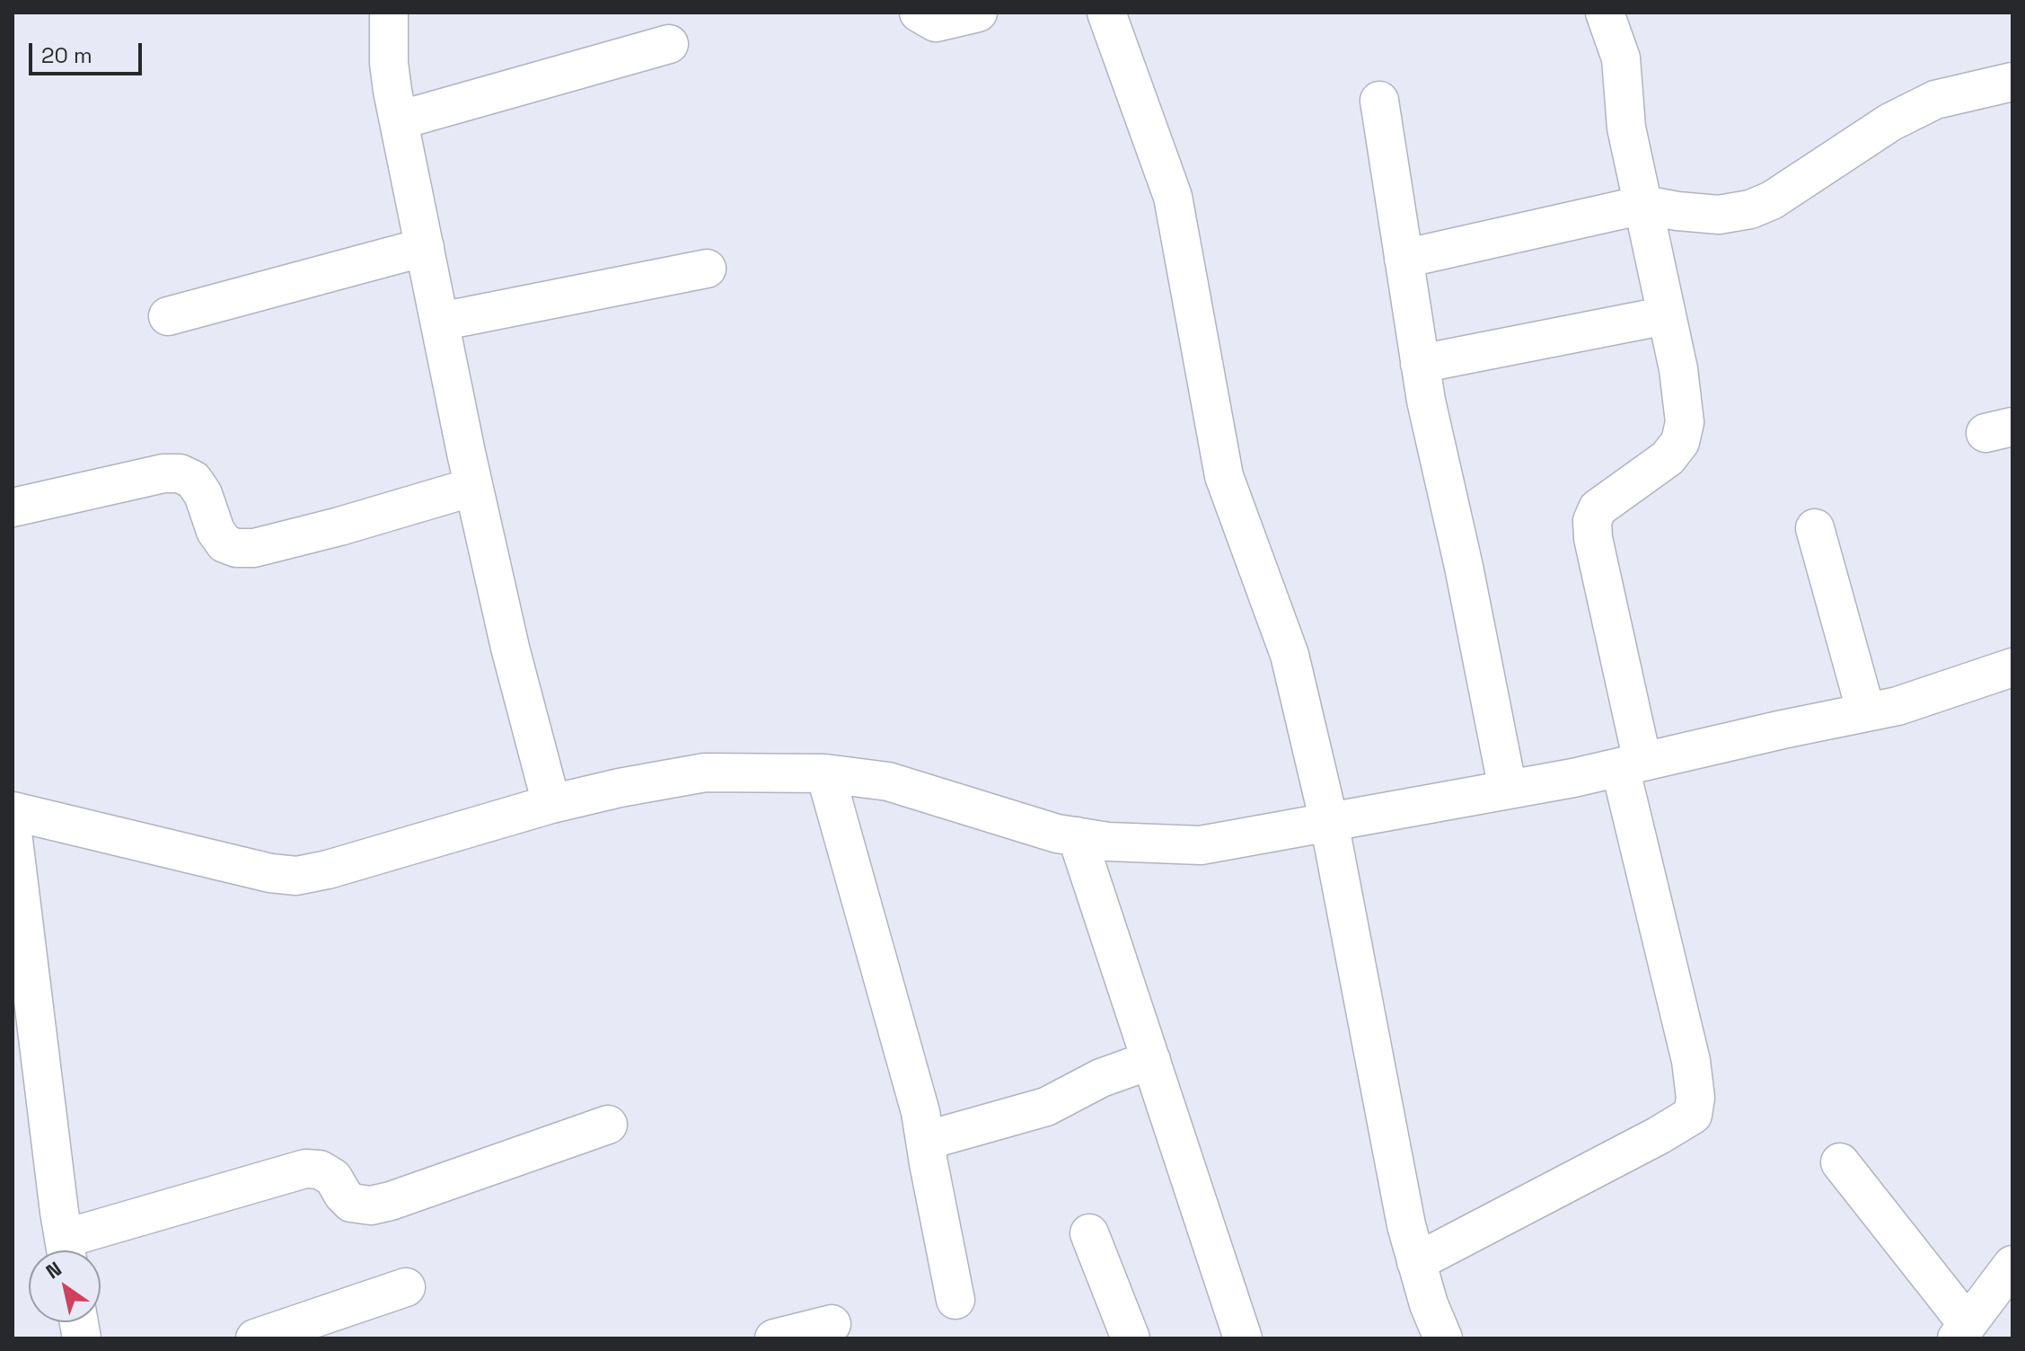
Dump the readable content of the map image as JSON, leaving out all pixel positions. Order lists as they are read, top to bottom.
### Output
{
  "scale_bar": "20 m",
  "north": "top left"
}
